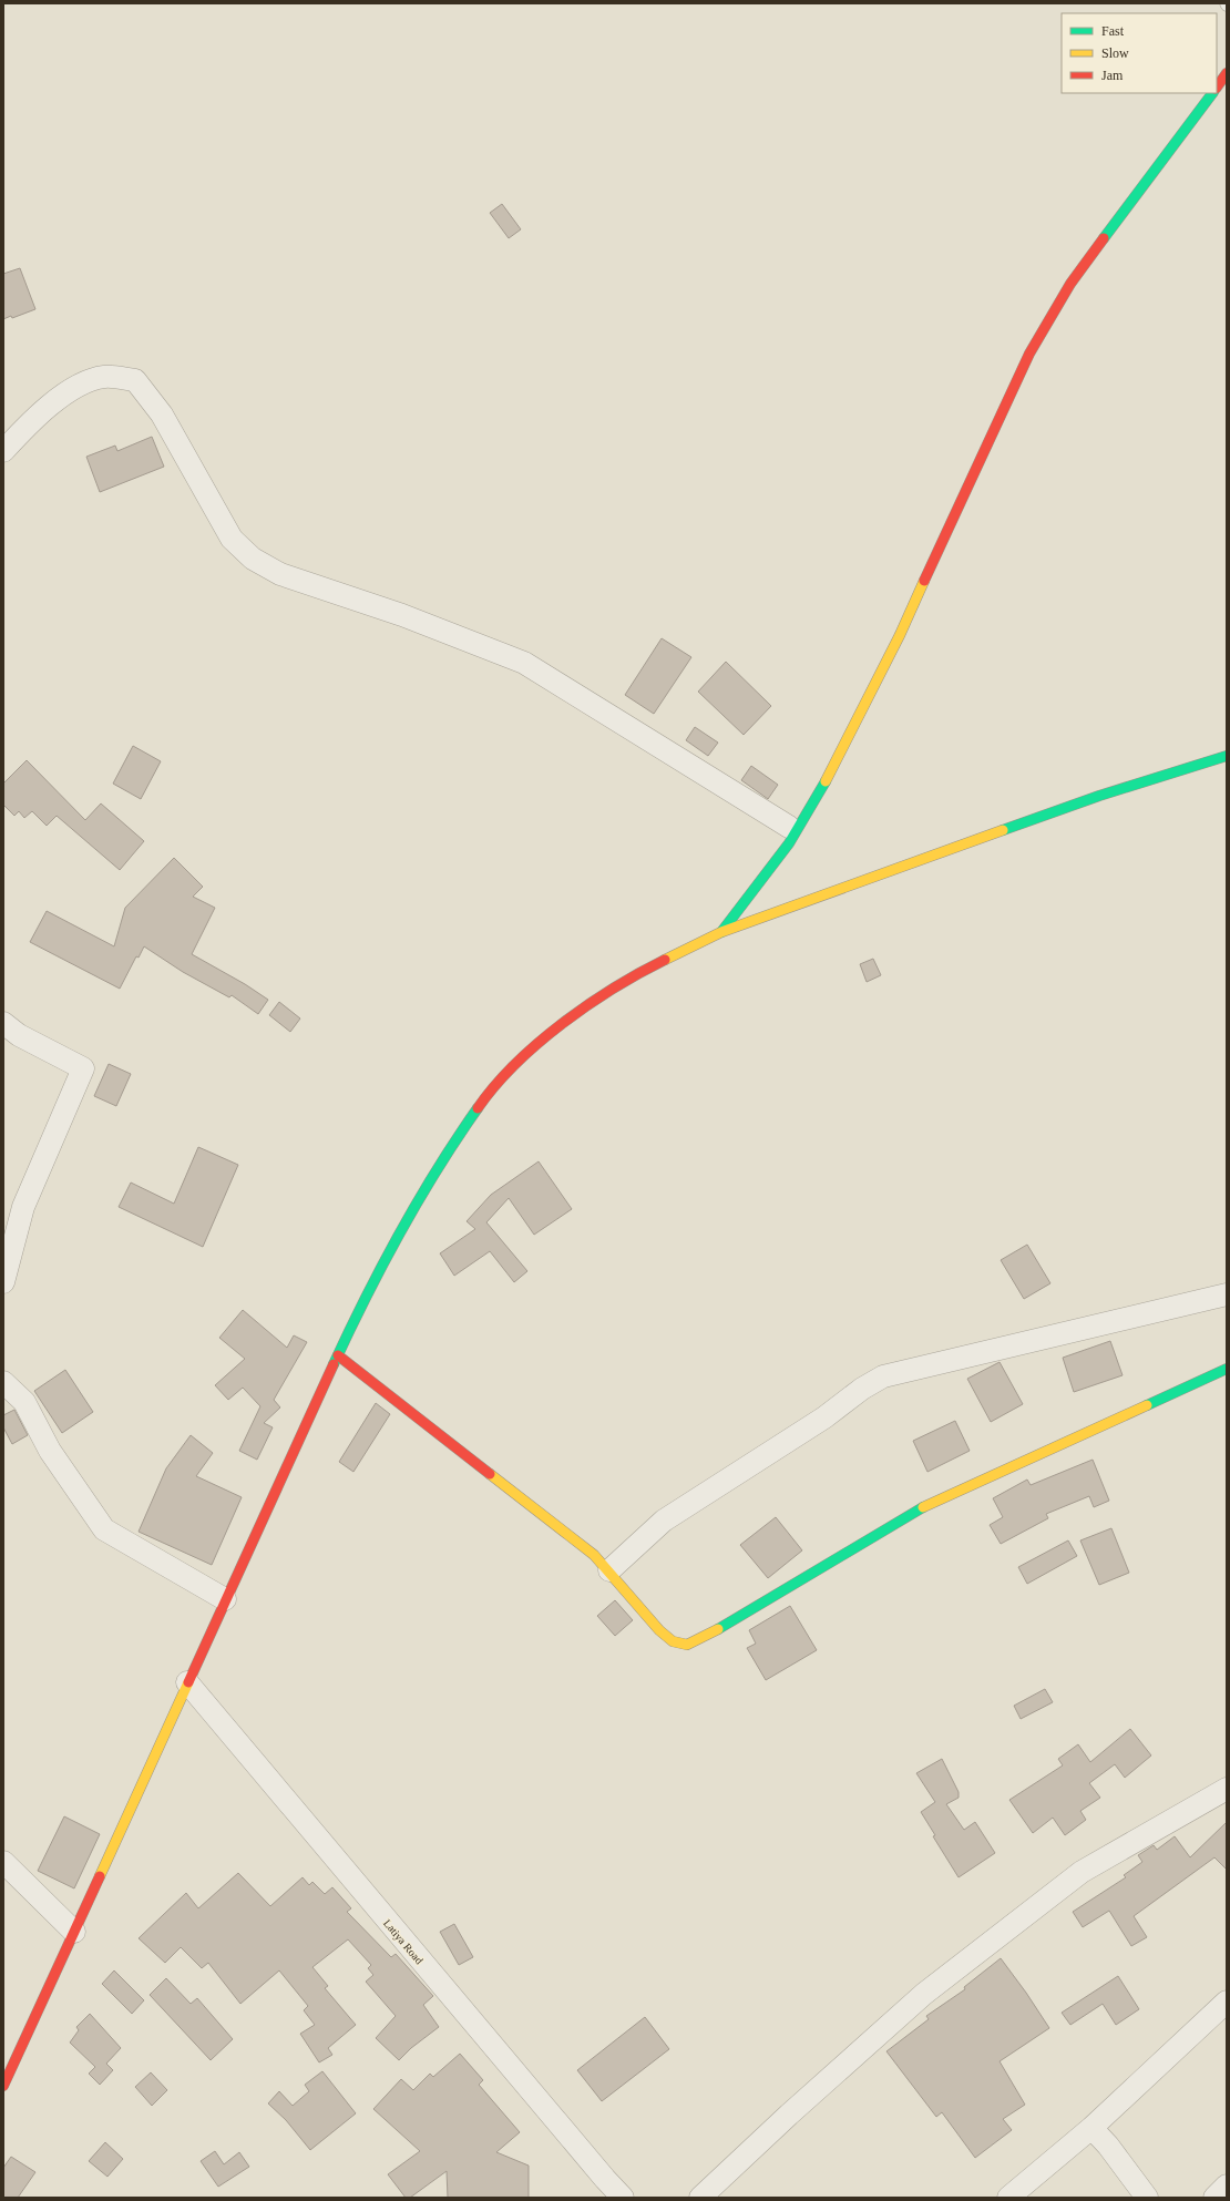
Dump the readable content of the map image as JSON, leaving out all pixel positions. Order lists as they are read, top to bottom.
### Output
{
  "streets": {
    "street": ["Latiya Road"]
  },
  "legend": ["Fast", "Slow", "Jam"]
}
